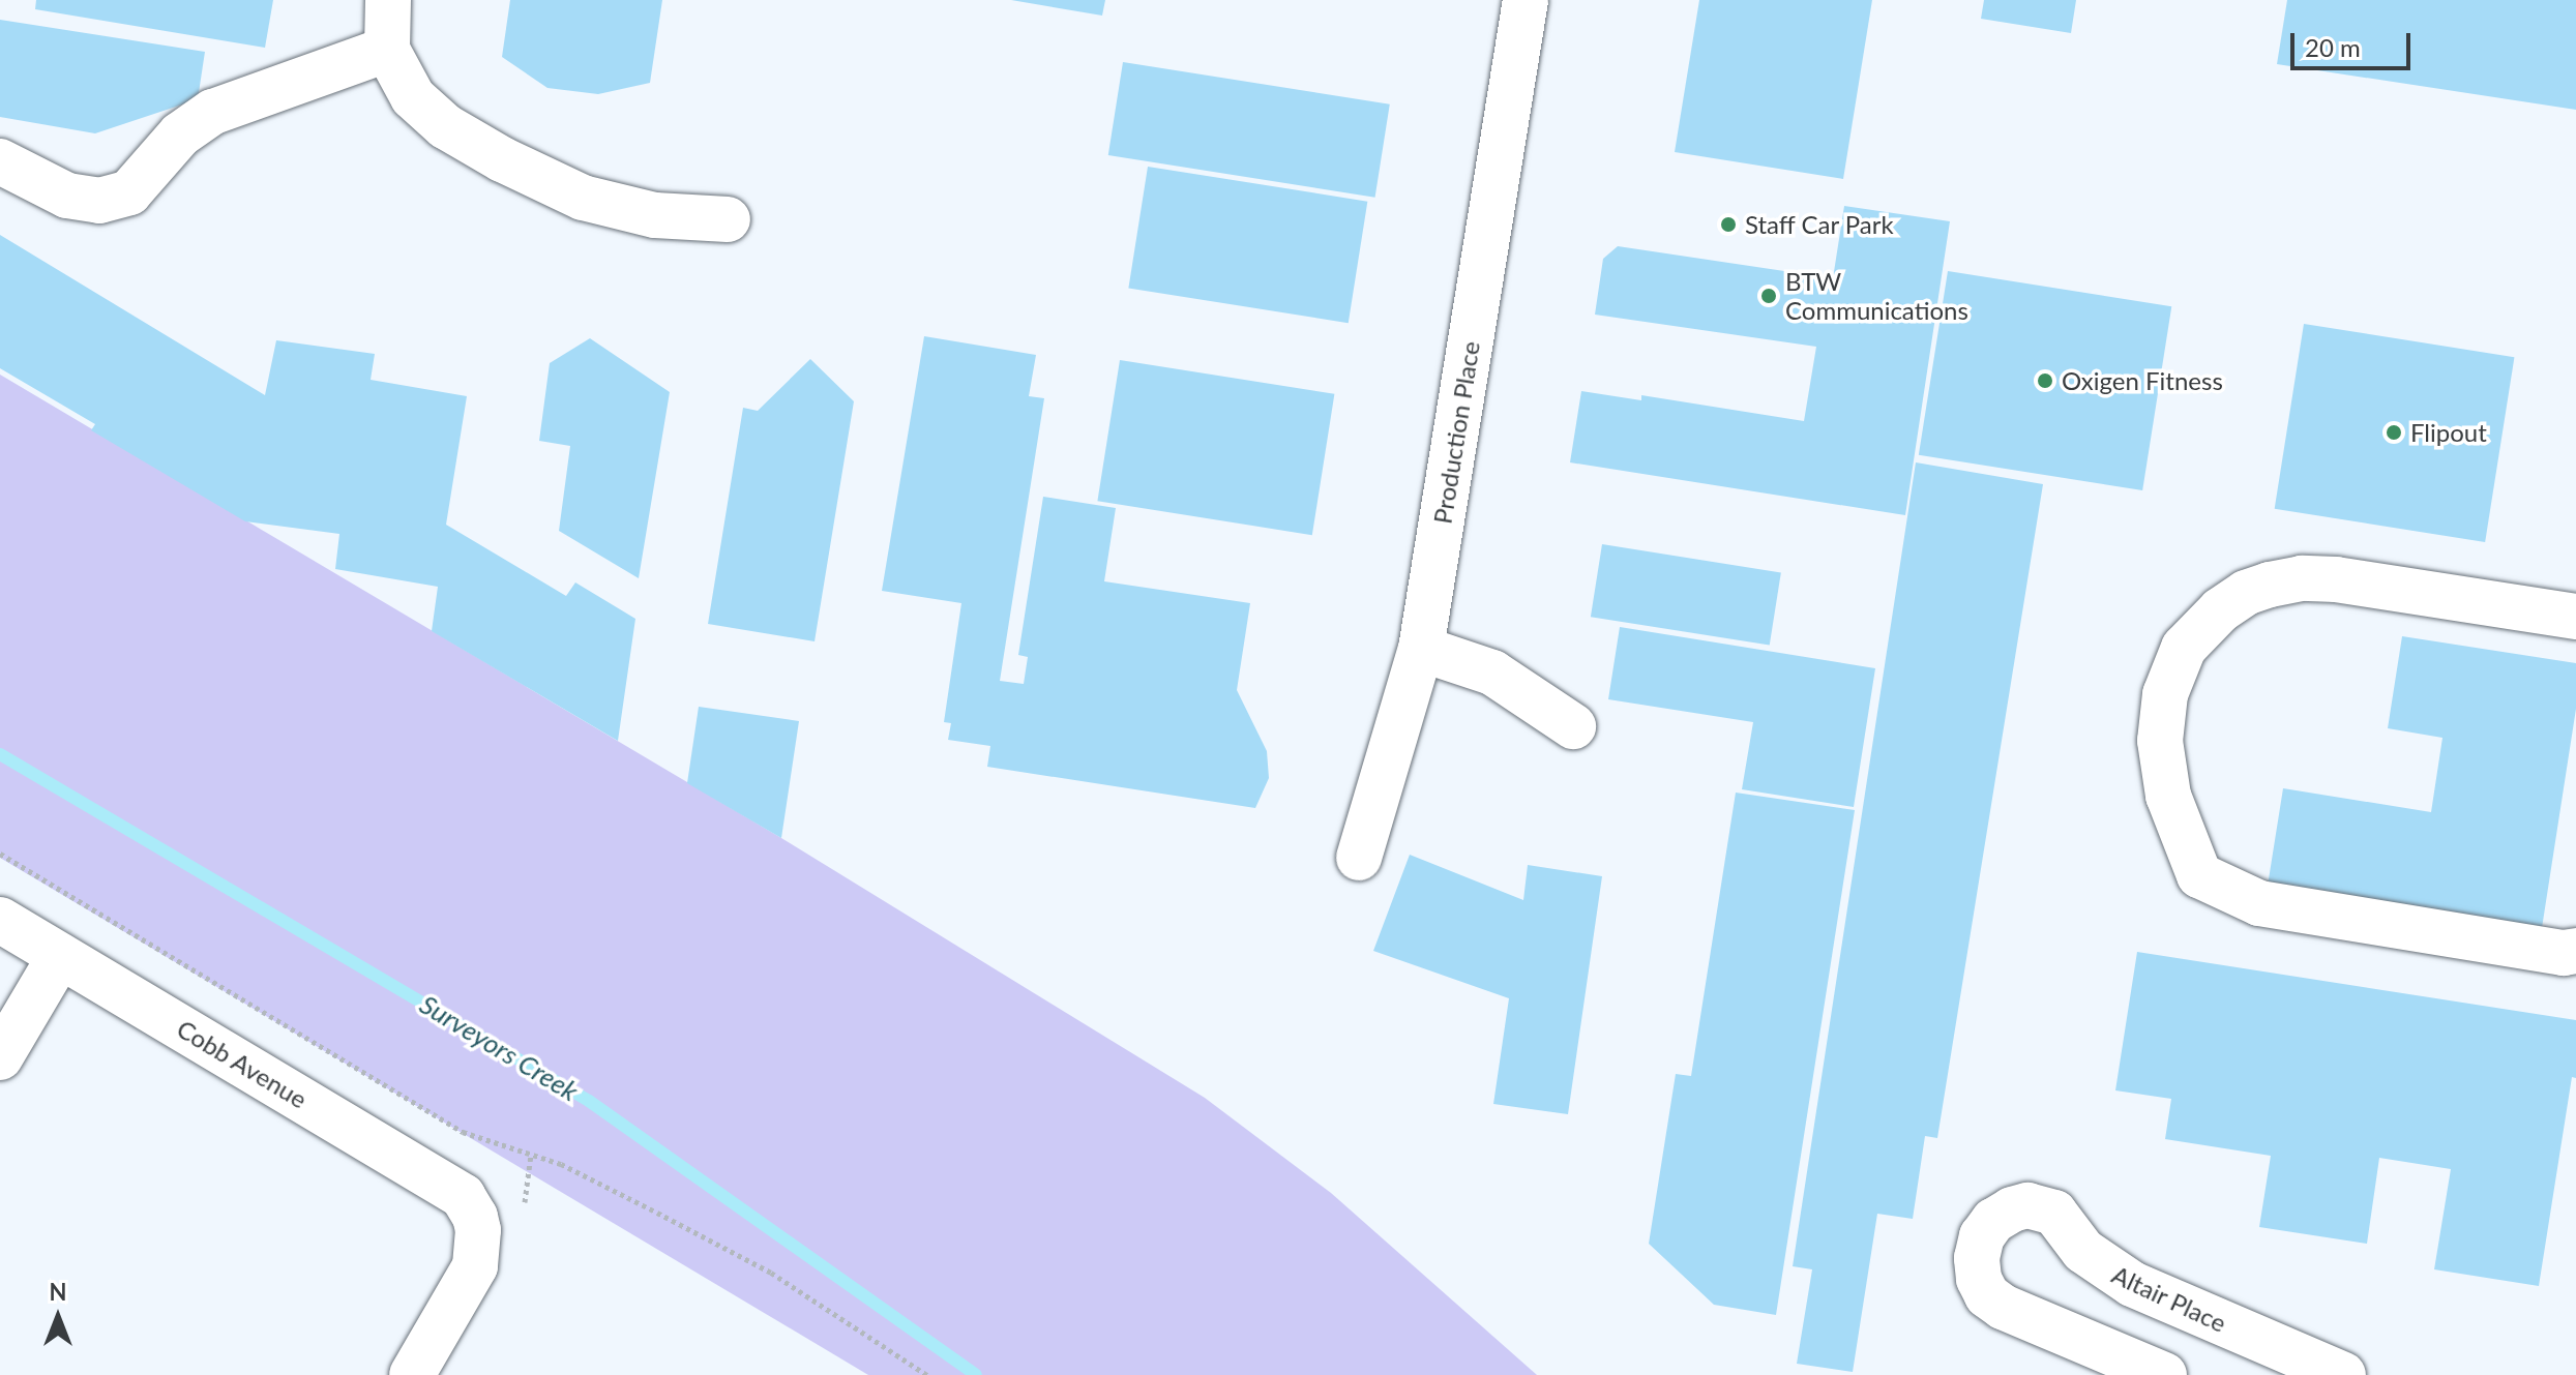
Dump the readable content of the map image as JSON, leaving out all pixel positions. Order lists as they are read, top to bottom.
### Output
{
  "streets": {
    "street": ["Production Place", "Cobb Avenue", "Altair Place"]
  },
  "water": ["Surveyors Creek"],
  "places": [
    "Staff Car Park",
    "BTW Communications",
    "Oxigen Fitness",
    "Flipout"
  ],
  "scale_bar": "20 m",
  "north": "top"
}
